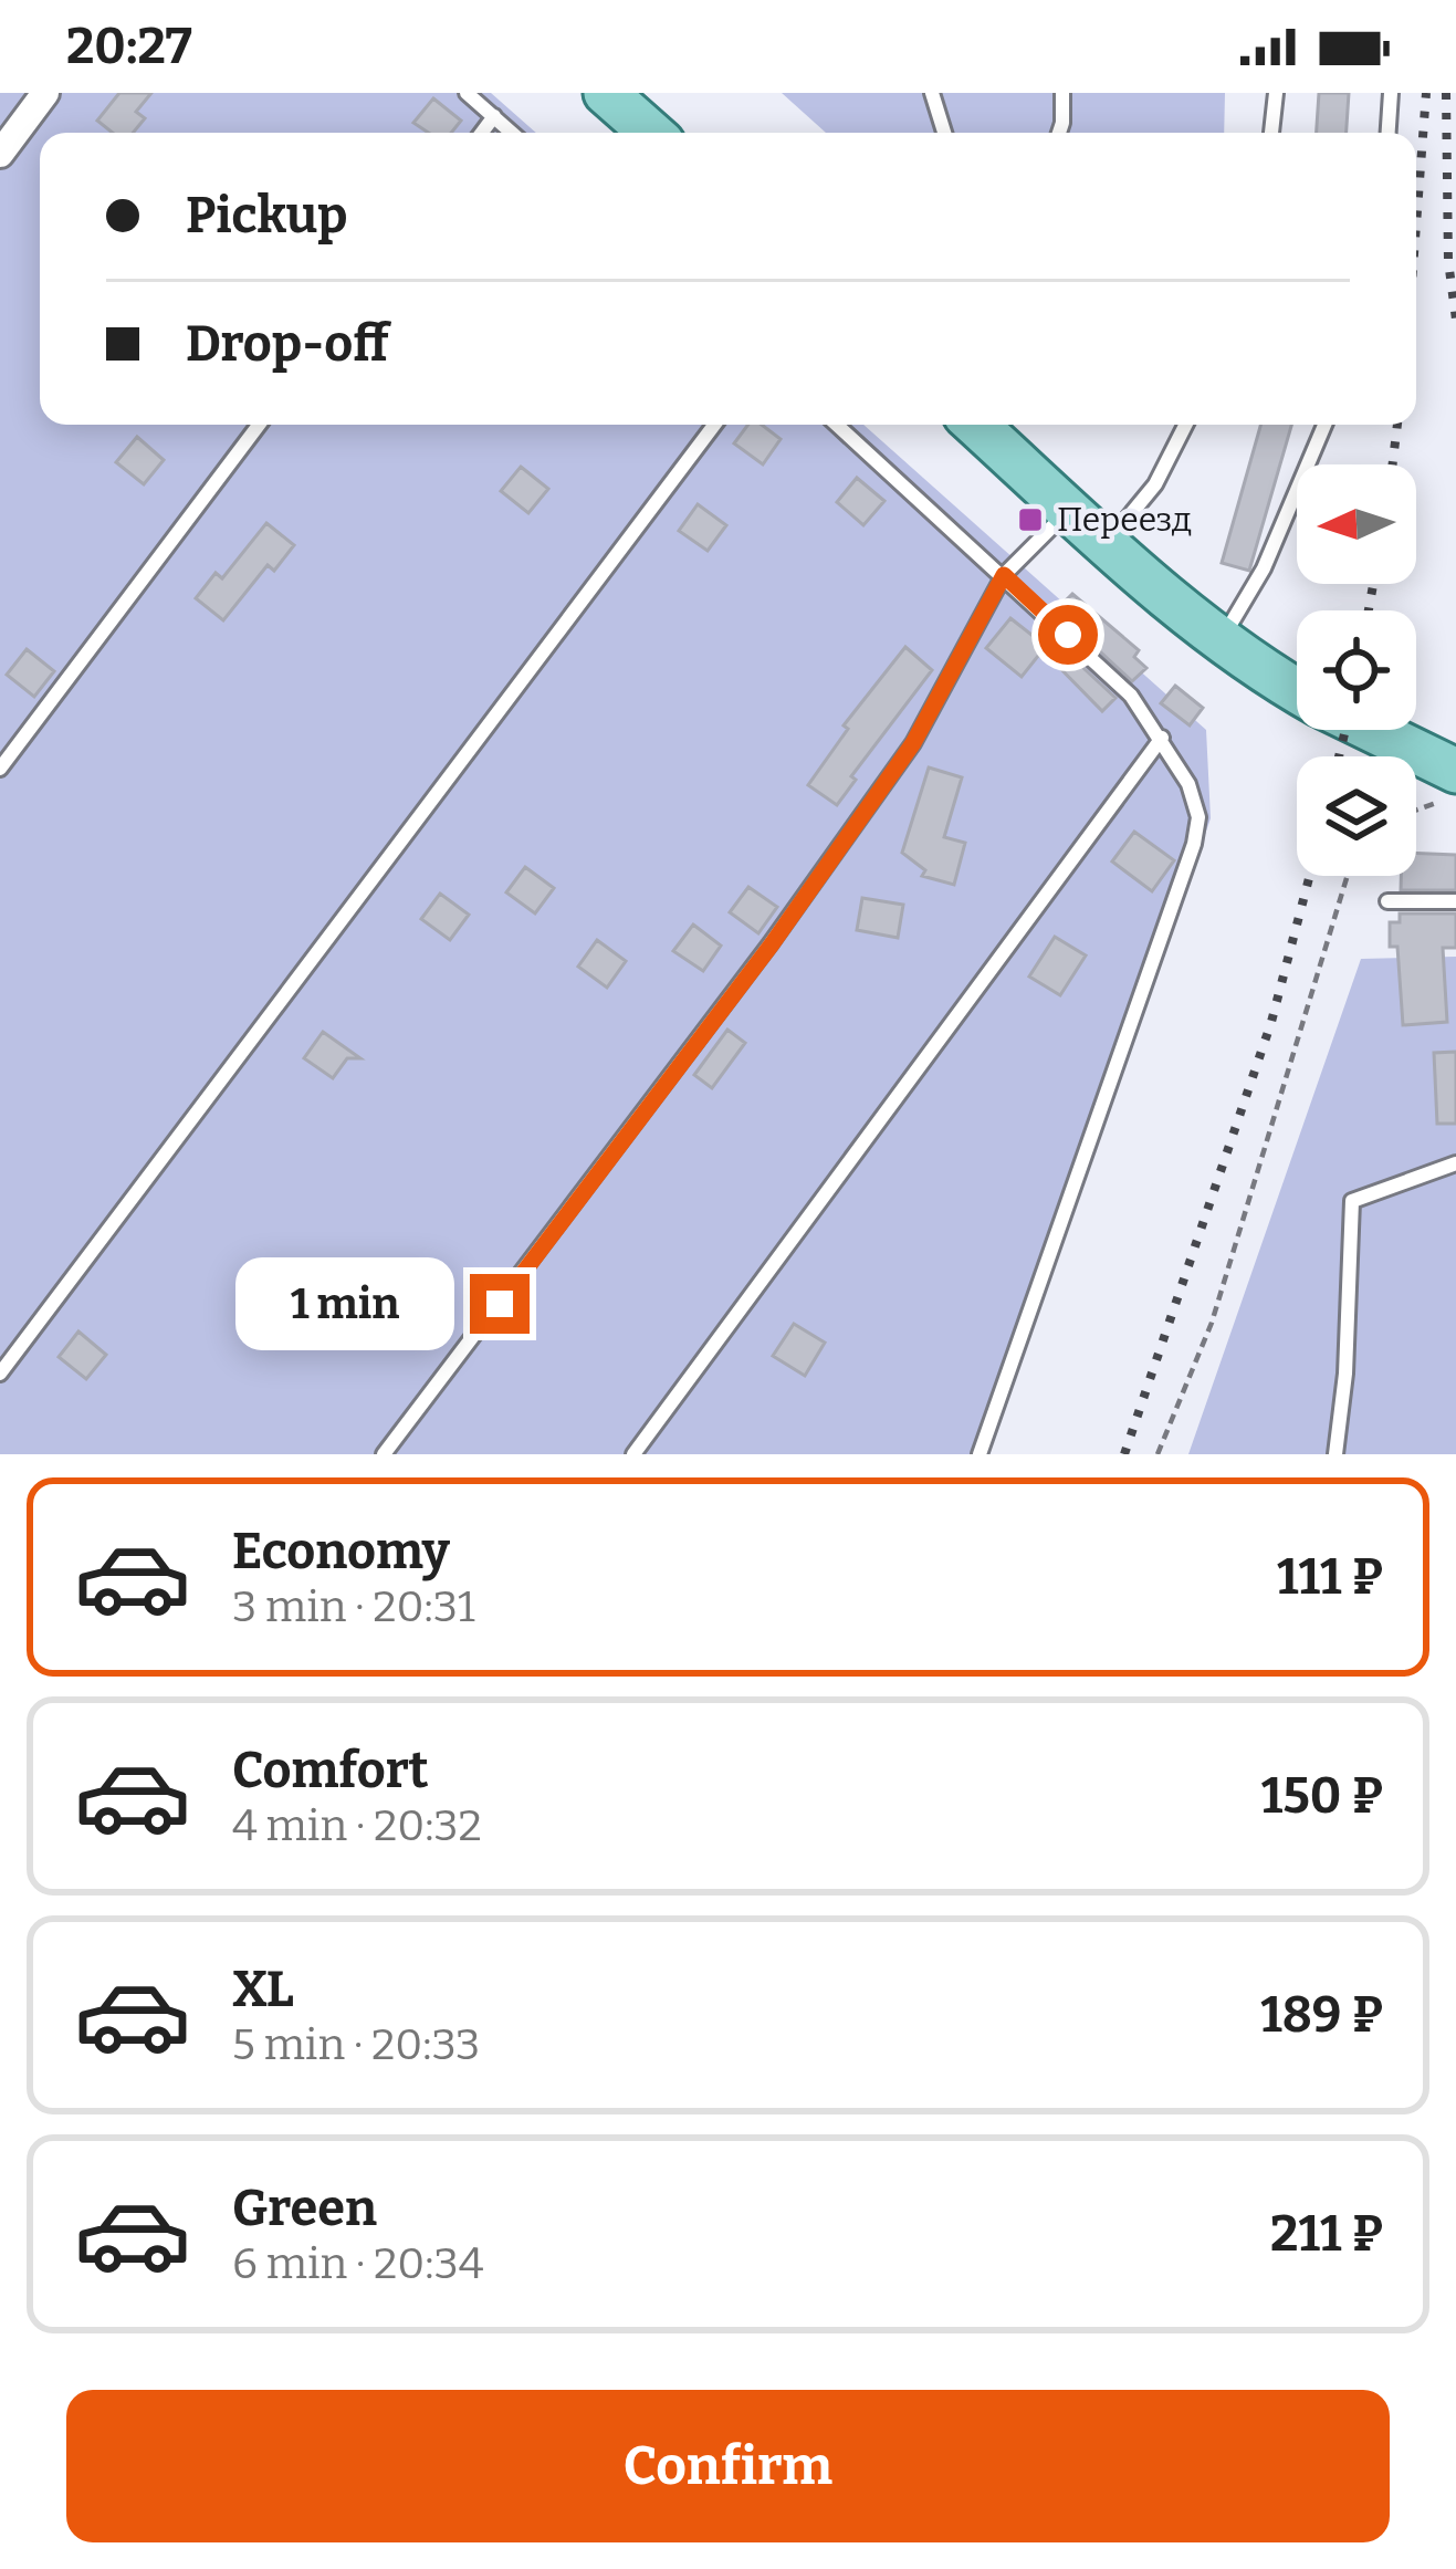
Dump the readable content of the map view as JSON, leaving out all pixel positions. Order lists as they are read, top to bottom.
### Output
{
  "places": {
    "transit": ["Переезд"]
  },
  "north": "left",
  "page": {
    "status": "20:27",
    "banner": ["Pickup", "Drop-off"],
    "bubble": "1 min",
    "list": [
      {
        "name": "Economy",
        "note": "3 min · 20:31",
        "value": "111 ₽"
      },
      {
        "name": "Comfort",
        "note": "4 min · 20:32",
        "value": "150 ₽"
      },
      {
        "name": "XL",
        "note": "5 min · 20:33",
        "value": "189 ₽"
      },
      {
        "name": "Green",
        "note": "6 min · 20:34",
        "value": "211 ₽"
      }
    ],
    "buttons": "Confirm"
  }
}
